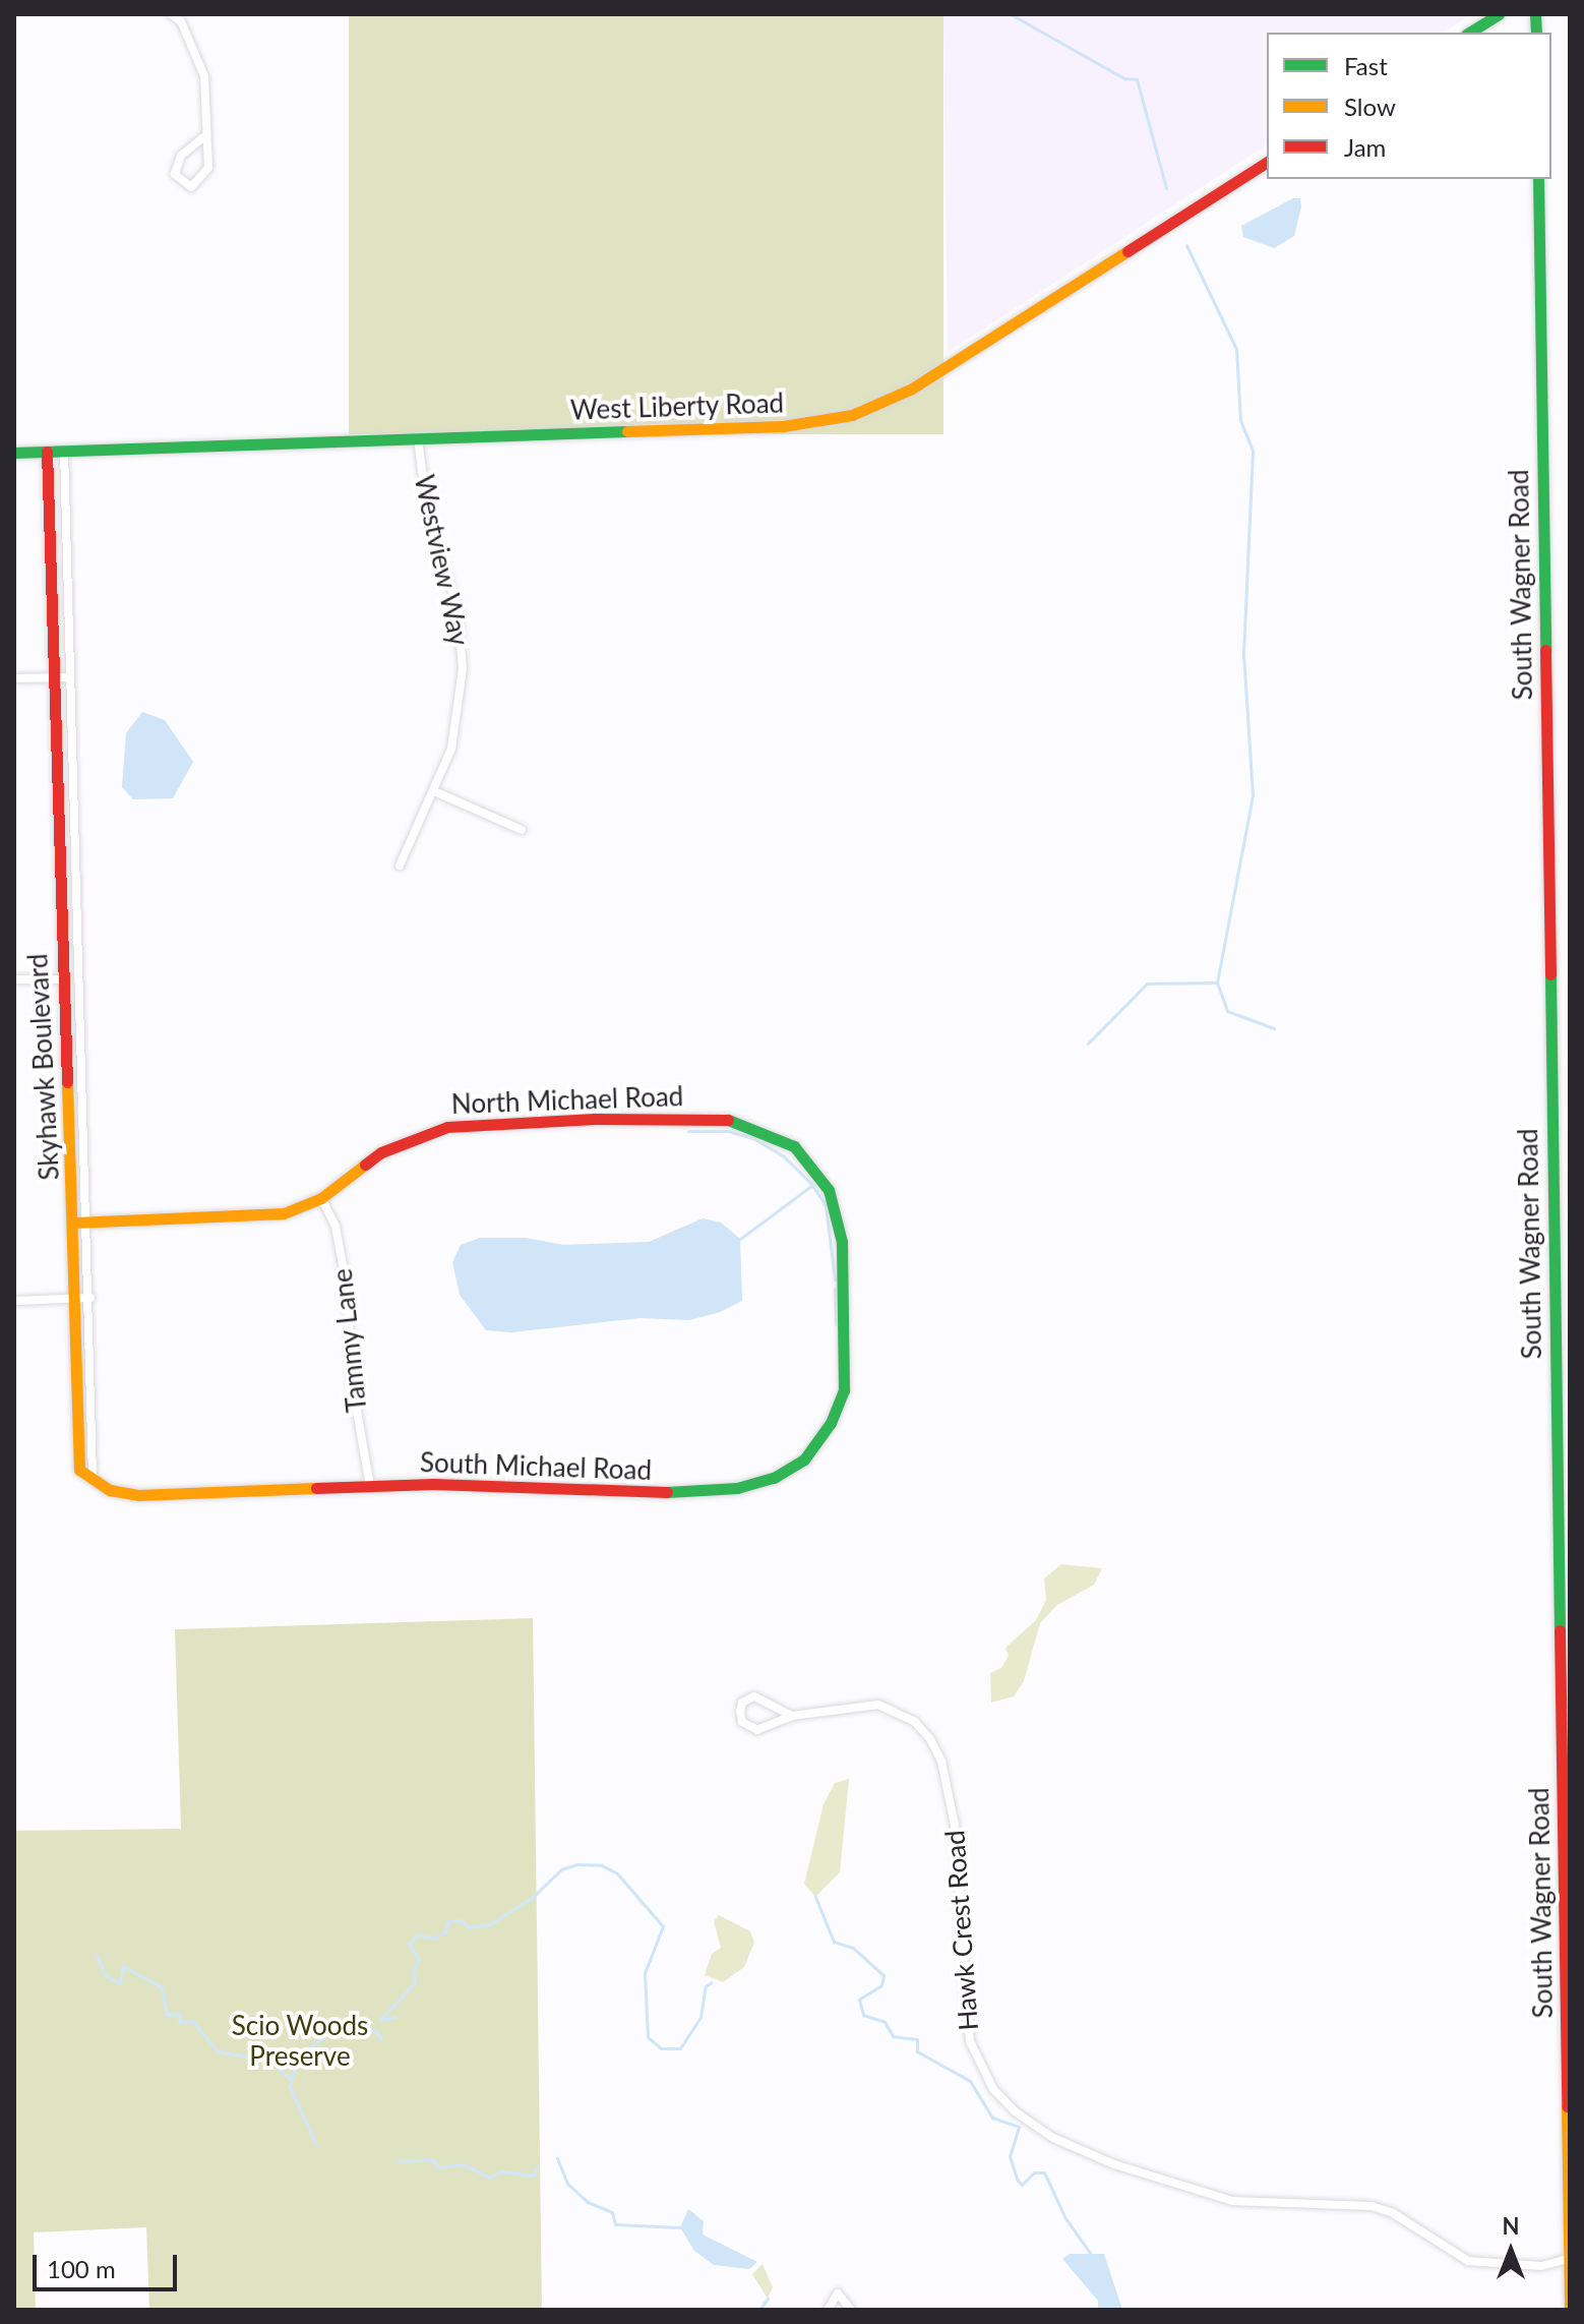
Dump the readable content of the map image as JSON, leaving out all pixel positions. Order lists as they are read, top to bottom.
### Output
{
  "streets": {
    "main road": [
      "West Liberty Road",
      "South Wagner Road",
      "Skyhawk Boulevard",
      "North Michael Road",
      "South Michael Road"
    ],
    "street": ["Westview Way", "Tammy Lane", "Hawk Crest Road"]
  },
  "crossings": [
    ["West Liberty Road", "Westview Way"],
    ["West Liberty Road", "Skyhawk Boulevard"],
    ["South Wagner Road", "Hawk Crest Road"],
    ["Skyhawk Boulevard", "North Michael Road"],
    ["Skyhawk Boulevard", "South Michael Road"],
    ["North Michael Road", "Tammy Lane"],
    ["North Michael Road", "South Michael Road"],
    ["Tammy Lane", "South Michael Road"]
  ],
  "parks": ["Scio Woods Preserve"],
  "legend": ["Fast", "Slow", "Jam"],
  "scale_bar": "100 m",
  "north": "top"
}
